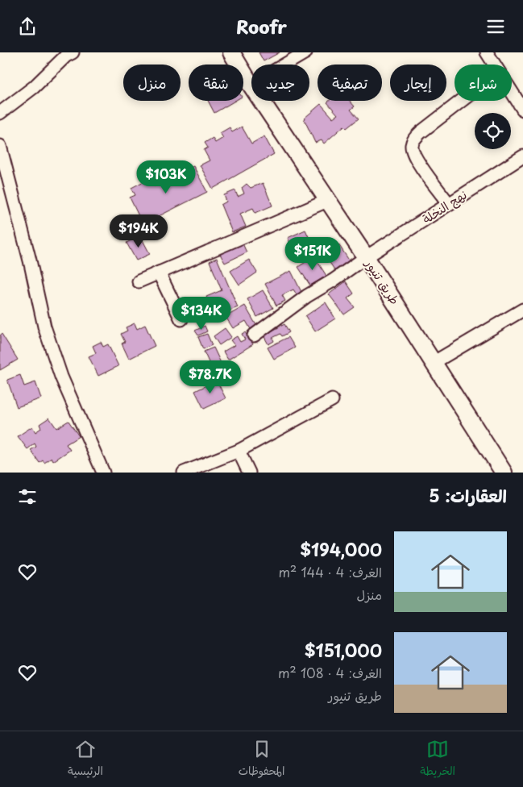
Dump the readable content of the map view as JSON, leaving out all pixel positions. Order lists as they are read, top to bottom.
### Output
{
  "streets": {
    "main road": ["طريق تنيور"],
    "street": ["نهج النخلة"]
  },
  "crossings": [
    ["نهج النخلة", "طريق تنيور"]
  ],
  "page": {
    "header": "Roofr",
    "chip": [
      "شراء",
      "إيجار",
      "تصفية",
      "جديد",
      "شقة",
      "منزل"
    ],
    "price": [
      "$103K",
      "$194K",
      "$151K",
      "$134K",
      "$78.7K"
    ],
    "heading": "العقارات: 5",
    "list": [
      {
        "name": "$194,000",
        "note": "الغرف: 4 · 144 m² · منزل"
      },
      {
        "name": "$151,000",
        "note": "الغرف: 4 · 108 m² · طريق تنيور"
      }
    ],
    "tabs": ["الخريطة", "المحفوظات", "الرئيسية"]
  }
}
